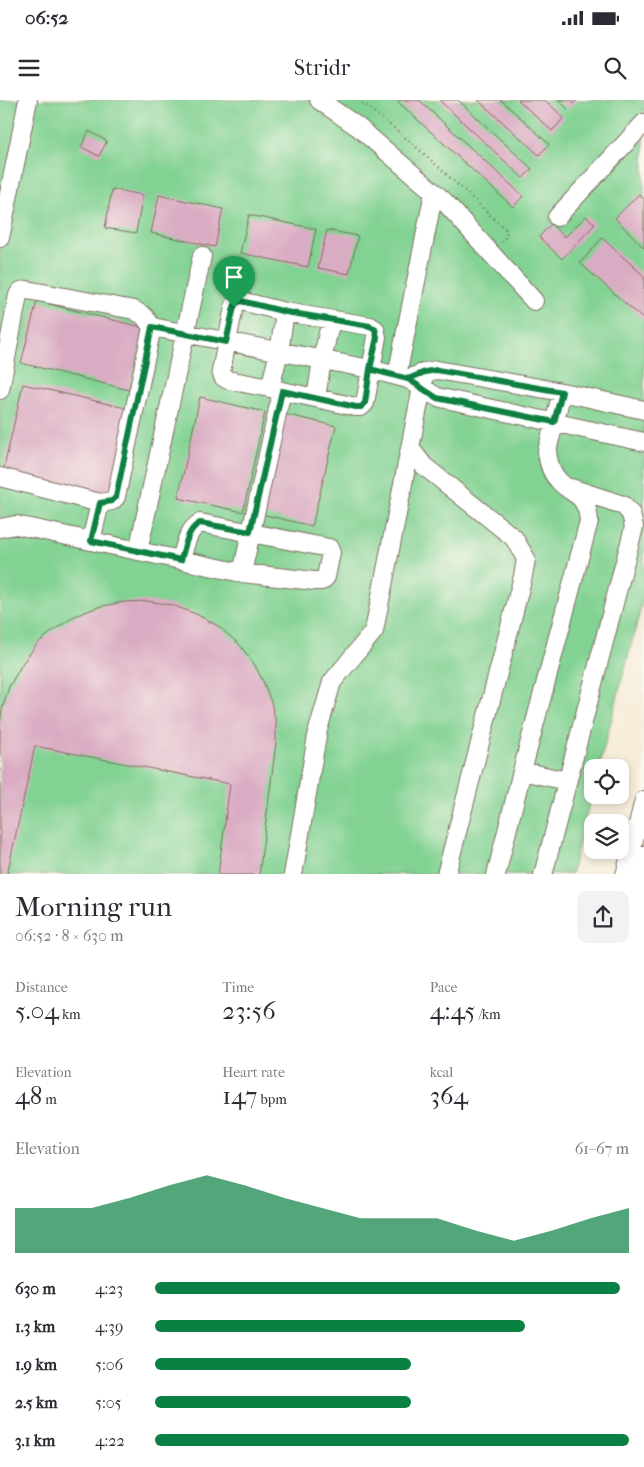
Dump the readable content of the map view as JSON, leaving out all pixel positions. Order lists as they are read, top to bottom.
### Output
{
  "page": {
    "status": "06:52",
    "header": "Stridr",
    "heading": ["Morning run", "06:52 · 8 × 630 m"],
    "stats": [
      ["Distance", "5.04 km"],
      ["Time", "23:56"],
      ["Pace", "4:45 /km"],
      ["Elevation", "48 m"],
      ["Heart rate", "147 bpm"],
      ["kcal", "364"]
    ],
    "chart": ["Elevation", "61–67 m"],
    "list": [
      {
        "name": "630 m",
        "note": "4:23"
      },
      {
        "name": "1.3 km",
        "note": "4:39"
      },
      {
        "name": "1.9 km",
        "note": "5:06"
      },
      {
        "name": "2.5 km",
        "note": "5:05"
      },
      {
        "name": "3.1 km",
        "note": "4:22"
      }
    ]
  }
}
